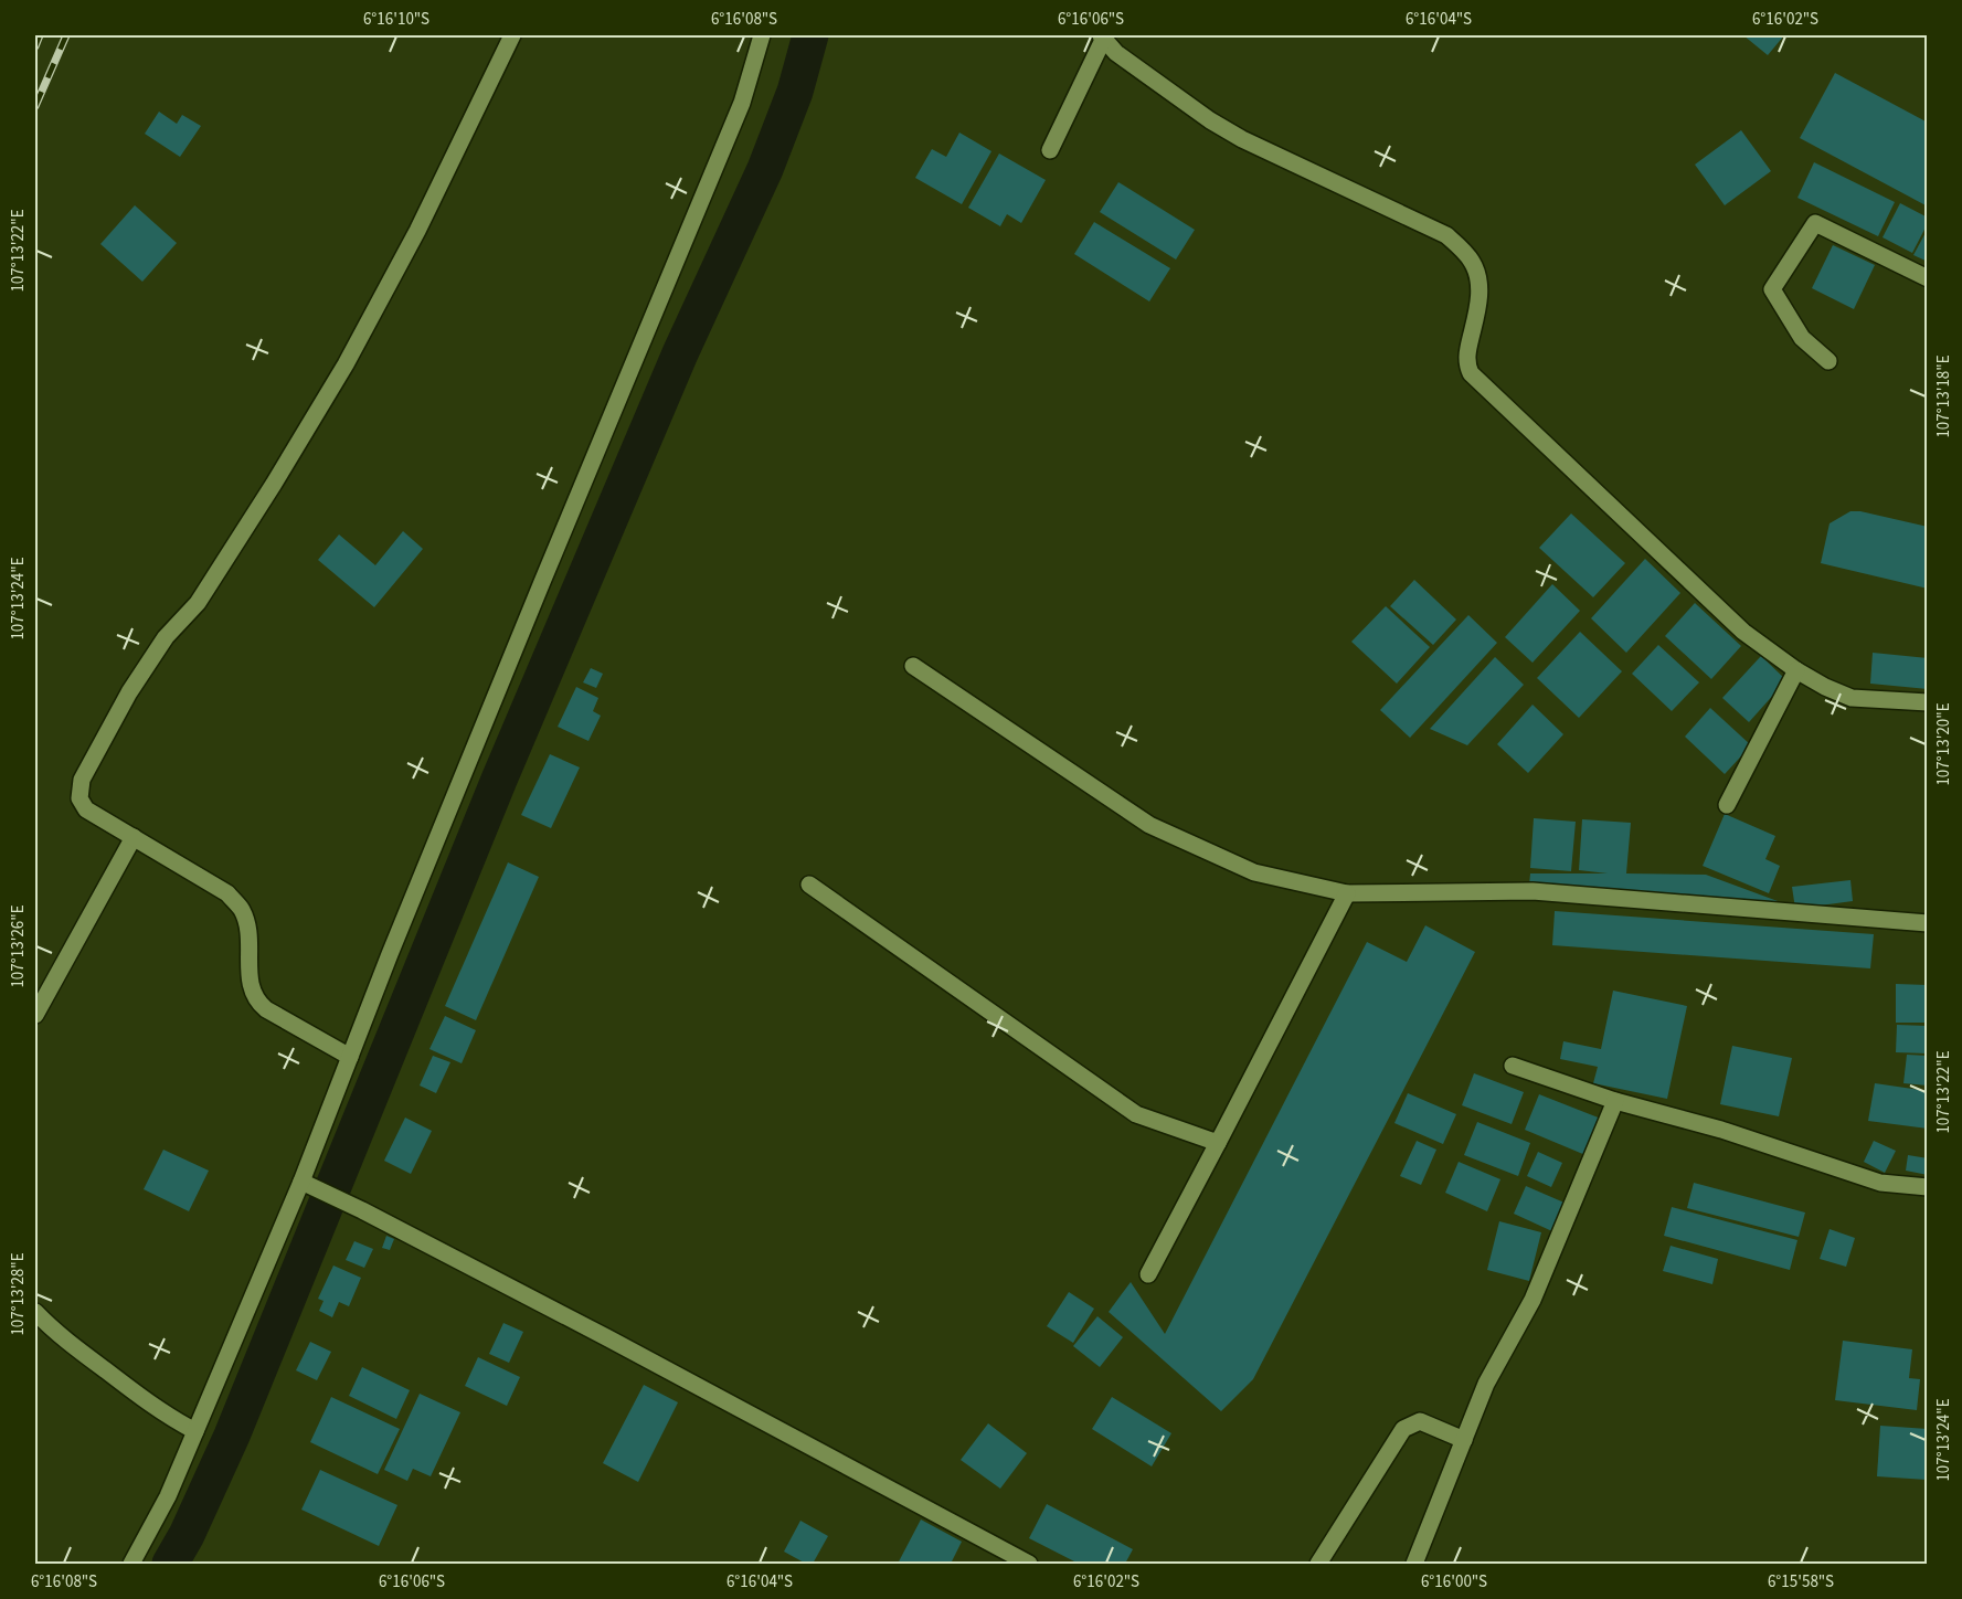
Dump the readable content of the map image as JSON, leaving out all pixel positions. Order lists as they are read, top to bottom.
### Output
{
  "coordinates": [
    "6°16'10\"S",
    "6°16'08\"S",
    "6°16'06\"S",
    "6°16'04\"S",
    "6°16'02\"S",
    "107°13'22\"E",
    "107°13'18\"E",
    "107°13'24\"E",
    "107°13'20\"E",
    "107°13'26\"E",
    "107°13'28\"E",
    "6°16'00\"S",
    "6°15'58\"S"
  ]
}
